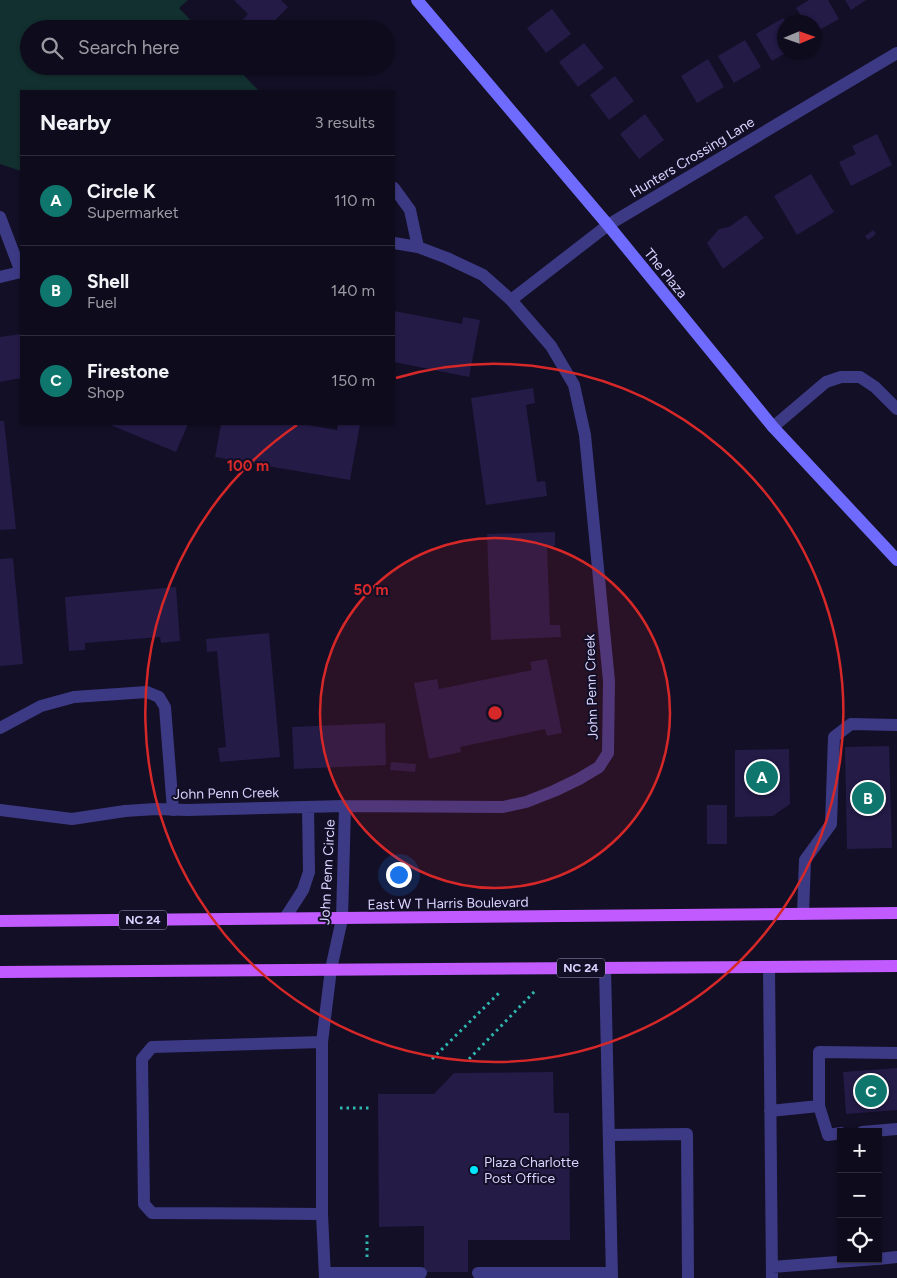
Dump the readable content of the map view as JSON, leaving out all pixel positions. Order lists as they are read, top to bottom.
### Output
{
  "streets": {
    "main road": ["The Plaza", "East W T Harris Boulevard", "NC 24"],
    "street": ["Hunters Crossing Lane", "John Penn Creek", "John Penn Circle"]
  },
  "crossings": [
    ["Hunters Crossing Lane", "The Plaza"],
    ["Hunters Crossing Lane", "John Penn Creek"],
    ["John Penn Creek", "John Penn Circle"],
    ["John Penn Circle", "East W T Harris Boulevard"],
    ["John Penn Circle", "NC 24"]
  ],
  "places": ["Plaza Charlotte Post Office"],
  "north": "right",
  "page": {
    "search": "Search here",
    "heading": ["Nearby", "3 results"],
    "list": [
      {
        "mark": "A",
        "name": "Circle K",
        "note": "Supermarket",
        "value": "110 m"
      },
      {
        "mark": "B",
        "name": "Shell",
        "note": "Fuel",
        "value": "140 m"
      },
      {
        "mark": "C",
        "name": "Firestone",
        "note": "Shop",
        "value": "150 m"
      }
    ],
    "pins": ["A", "B", "C"],
    "map_buttons": ["+", "−"]
  },
  "rings": ["100 m", "50 m"]
}
